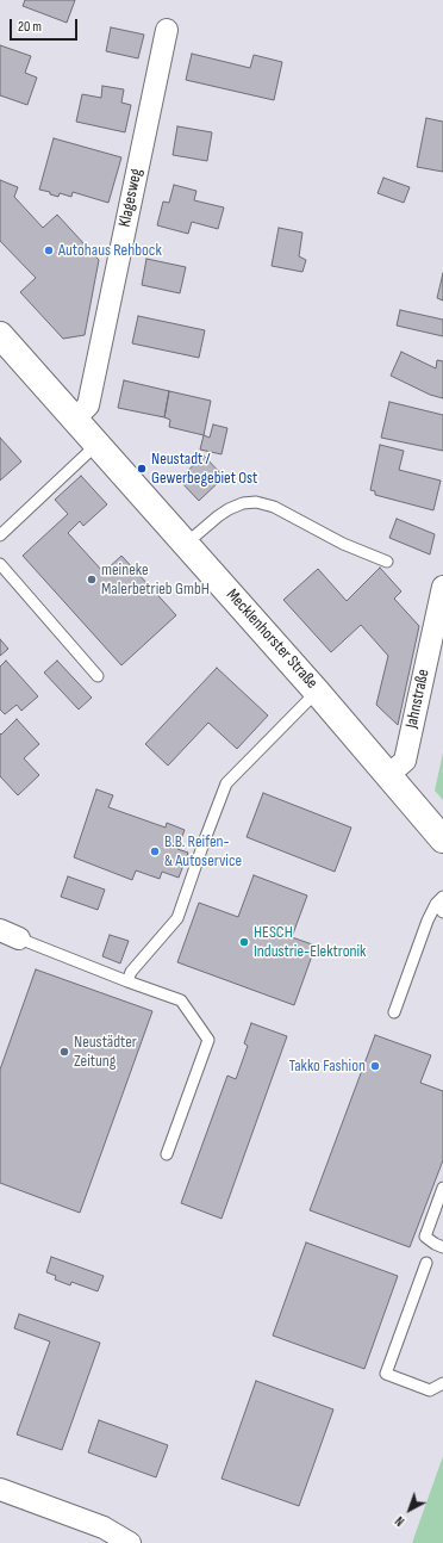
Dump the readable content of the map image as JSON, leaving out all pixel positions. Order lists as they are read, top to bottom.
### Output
{
  "streets": {
    "main road": ["Mecklenhorster Straße"],
    "street": ["Klagesweg", "Jahnstraße"]
  },
  "crossings": [
    ["Klagesweg", "Mecklenhorster Straße"],
    ["Mecklenhorster Straße", "Jahnstraße"]
  ],
  "places": [
    "Autohaus Rehbock",
    "Neustadt / Gewerbegebiet Ost",
    "meineke Malerbetrieb GmbH",
    "B.B. Reifen- & Autoservice",
    "HESCH Industrie-Elektronik",
    "Neustädter Zeitung",
    "Takko Fashion"
  ],
  "scale_bar": "20 m",
  "north": "bottom left"
}
